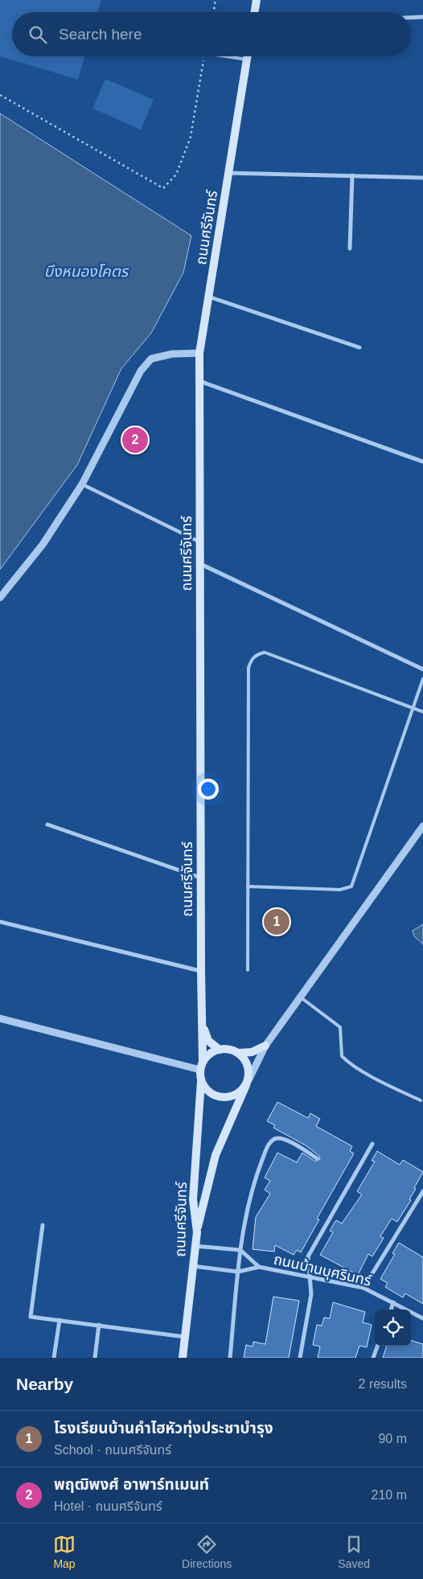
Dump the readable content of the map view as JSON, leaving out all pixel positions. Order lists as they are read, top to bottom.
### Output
{
  "streets": {
    "main road": ["ถนนศรีจันทร์"],
    "street": ["ถนนบ้านบุศรินทร์"]
  },
  "water": ["บึงหนองโคตร"],
  "page": {
    "search": "Search here",
    "pins": ["2", "1"],
    "heading": ["Nearby", "2 results"],
    "list": [
      {
        "mark": "1",
        "name": "โรงเรียนบ้านคำไฮหัวทุ่งประชาบำรุง",
        "note": "School · ถนนศรีจันทร์",
        "value": "90 m"
      },
      {
        "mark": "2",
        "name": "พฤฒิพงศ์ อาพาร์ทเมนท์",
        "note": "Hotel · ถนนศรีจันทร์",
        "value": "210 m"
      }
    ],
    "nav": ["Map", "Directions", "Saved"]
  }
}
